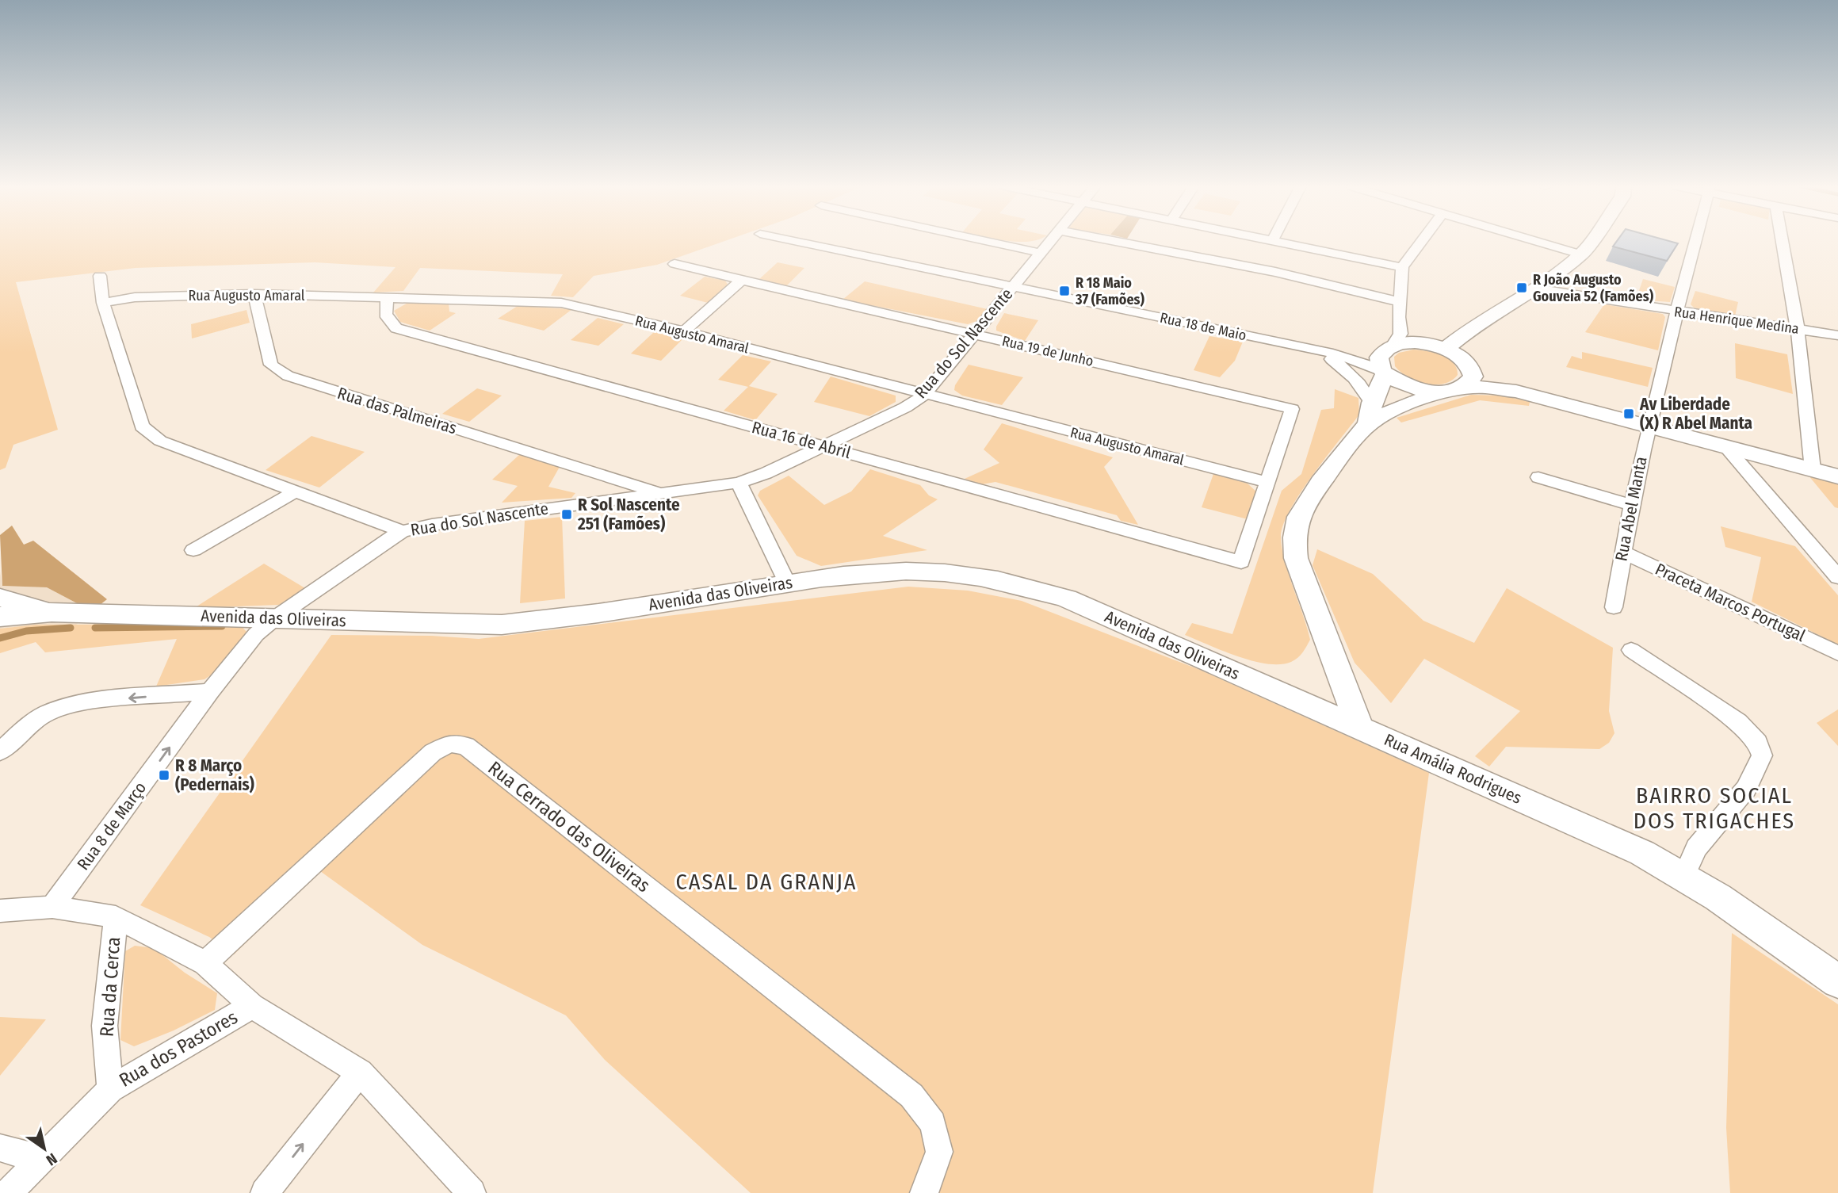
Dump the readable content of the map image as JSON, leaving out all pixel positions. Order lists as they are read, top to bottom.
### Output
{
  "streets": {
    "street": [
      "Rua Augusto Amaral",
      "Rua Henrique Medina",
      "Rua 18 de Maio",
      "Rua do Sol Nascente",
      "Rua 19 de Junho",
      "Rua das Palmeiras",
      "Rua 16 de Abril",
      "Rua Abel Manta",
      "Avenida das Oliveiras",
      "Praceta Marcos Portugal",
      "Rua Amália Rodrigues",
      "Rua 8 de Março",
      "Rua Cerrado das Oliveiras",
      "Rua da Cerca",
      "Rua dos Pastores"
    ]
  },
  "crossings": [
    ["Rua Augusto Amaral", "Rua do Sol Nascente"],
    ["Rua Augusto Amaral", "Rua 19 de Junho"],
    ["Rua Augusto Amaral", "Rua das Palmeiras"],
    ["Rua Augusto Amaral", "Rua 16 de Abril"],
    ["Rua Henrique Medina", "Rua Abel Manta"],
    ["Rua 18 de Maio", "Rua do Sol Nascente"],
    ["Rua do Sol Nascente", "Rua 19 de Junho"],
    ["Rua do Sol Nascente", "Rua das Palmeiras"],
    ["Rua do Sol Nascente", "Rua 16 de Abril"],
    ["Rua do Sol Nascente", "Rua 8 de Março"],
    ["Rua 19 de Junho", "Rua 16 de Abril"],
    ["Rua Abel Manta", "Praceta Marcos Portugal"],
    ["Avenida das Oliveiras", "Rua Amália Rodrigues"],
    ["Avenida das Oliveiras", "Rua 8 de Março"],
    ["Rua 8 de Março", "Rua da Cerca"],
    ["Rua Cerrado das Oliveiras", "Rua da Cerca"],
    ["Rua da Cerca", "Rua dos Pastores"]
  ],
  "one_way": ["Rua 8 de Março"],
  "districts": ["BAIRRO SOCIAL DOS TRIGACHES", "CASAL DA GRANJA"],
  "places": {
    "transit": [
      "R João Augusto Gouveia 52 (Famões)",
      "R 18 Maio 37 (Famões)",
      "Av Liberdade (X) R Abel Manta",
      "R Sol Nascente 251 (Famões)",
      "R 8 Março (Pedernais)"
    ]
  },
  "north": "bottom right"
}
